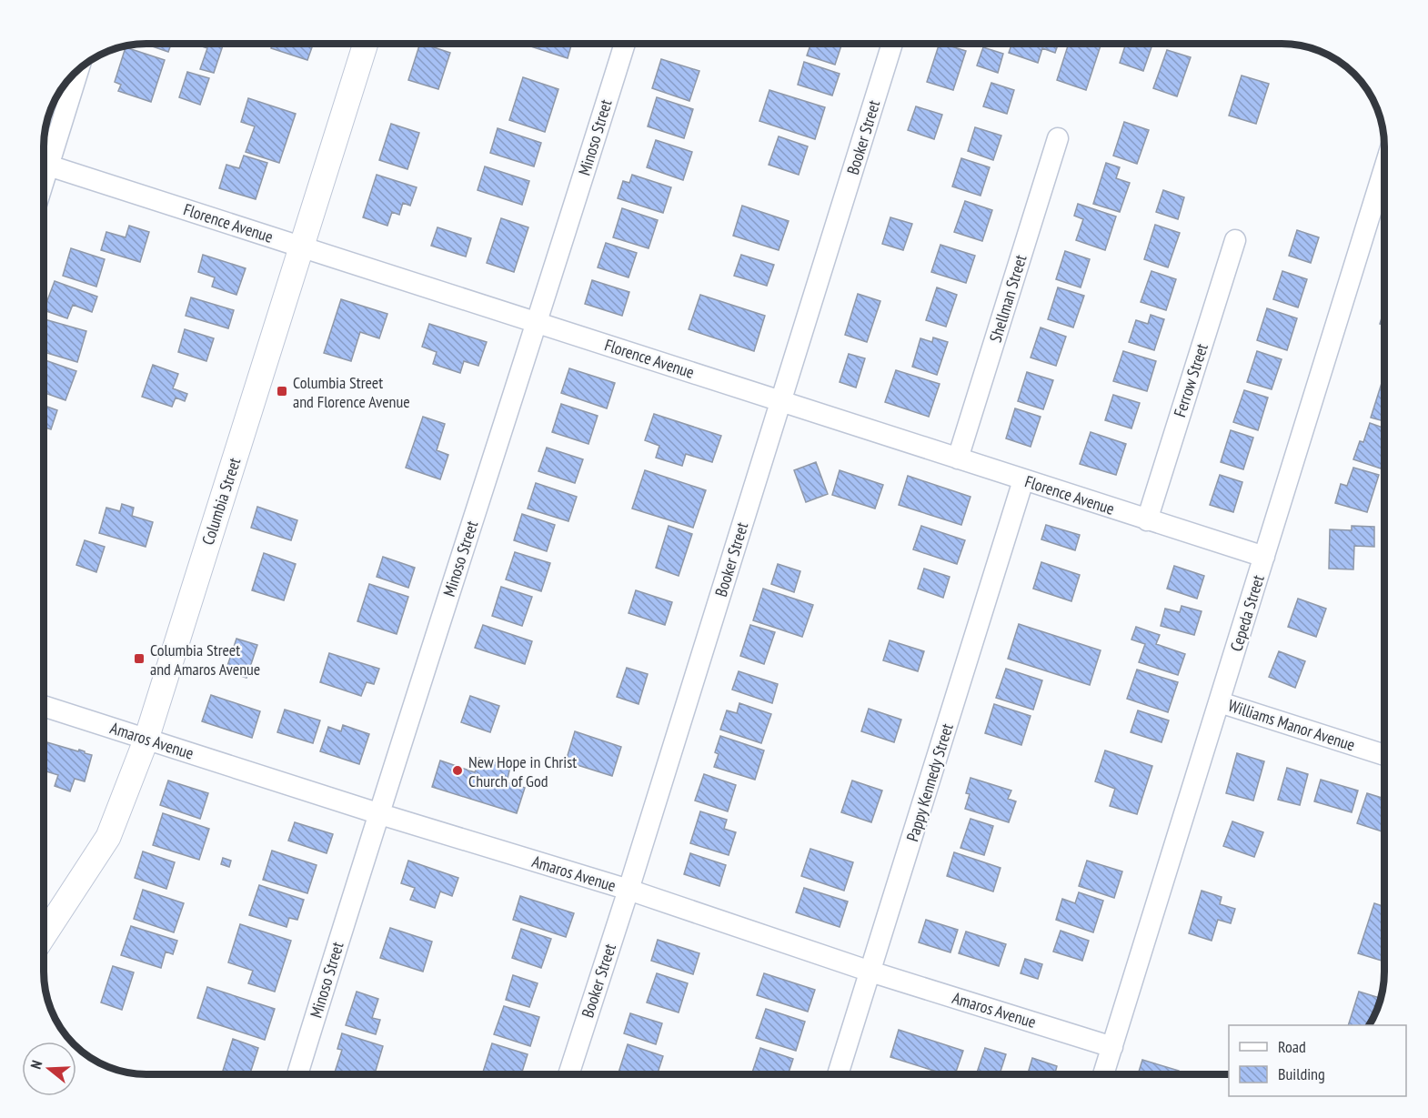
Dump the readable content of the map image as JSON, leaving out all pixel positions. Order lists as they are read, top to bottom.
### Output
{
  "streets": {
    "street": [
      "Minoso Street",
      "Booker Street",
      "Florence Avenue",
      "Shellman Street",
      "Ferrow Street",
      "Columbia Street",
      "Cepeda Street",
      "Williams Manor Avenue",
      "Amaros Avenue",
      "Pappy Kennedy Street"
    ]
  },
  "crossings": [
    ["Minoso Street", "Florence Avenue"],
    ["Minoso Street", "Amaros Avenue"],
    ["Booker Street", "Florence Avenue"],
    ["Booker Street", "Amaros Avenue"],
    ["Florence Avenue", "Shellman Street"],
    ["Florence Avenue", "Ferrow Street"],
    ["Florence Avenue", "Columbia Street"],
    ["Florence Avenue", "Cepeda Street"],
    ["Florence Avenue", "Pappy Kennedy Street"],
    ["Columbia Street", "Amaros Avenue"],
    ["Cepeda Street", "Williams Manor Avenue"],
    ["Cepeda Street", "Amaros Avenue"],
    ["Amaros Avenue", "Pappy Kennedy Street"]
  ],
  "places": {
    "transit": ["Columbia Street and Florence Avenue", "Columbia Street and Amaros Avenue"],
    "other": ["New Hope in Christ Church of God"]
  },
  "legend": ["Road", "Building"],
  "north": "left"
}
